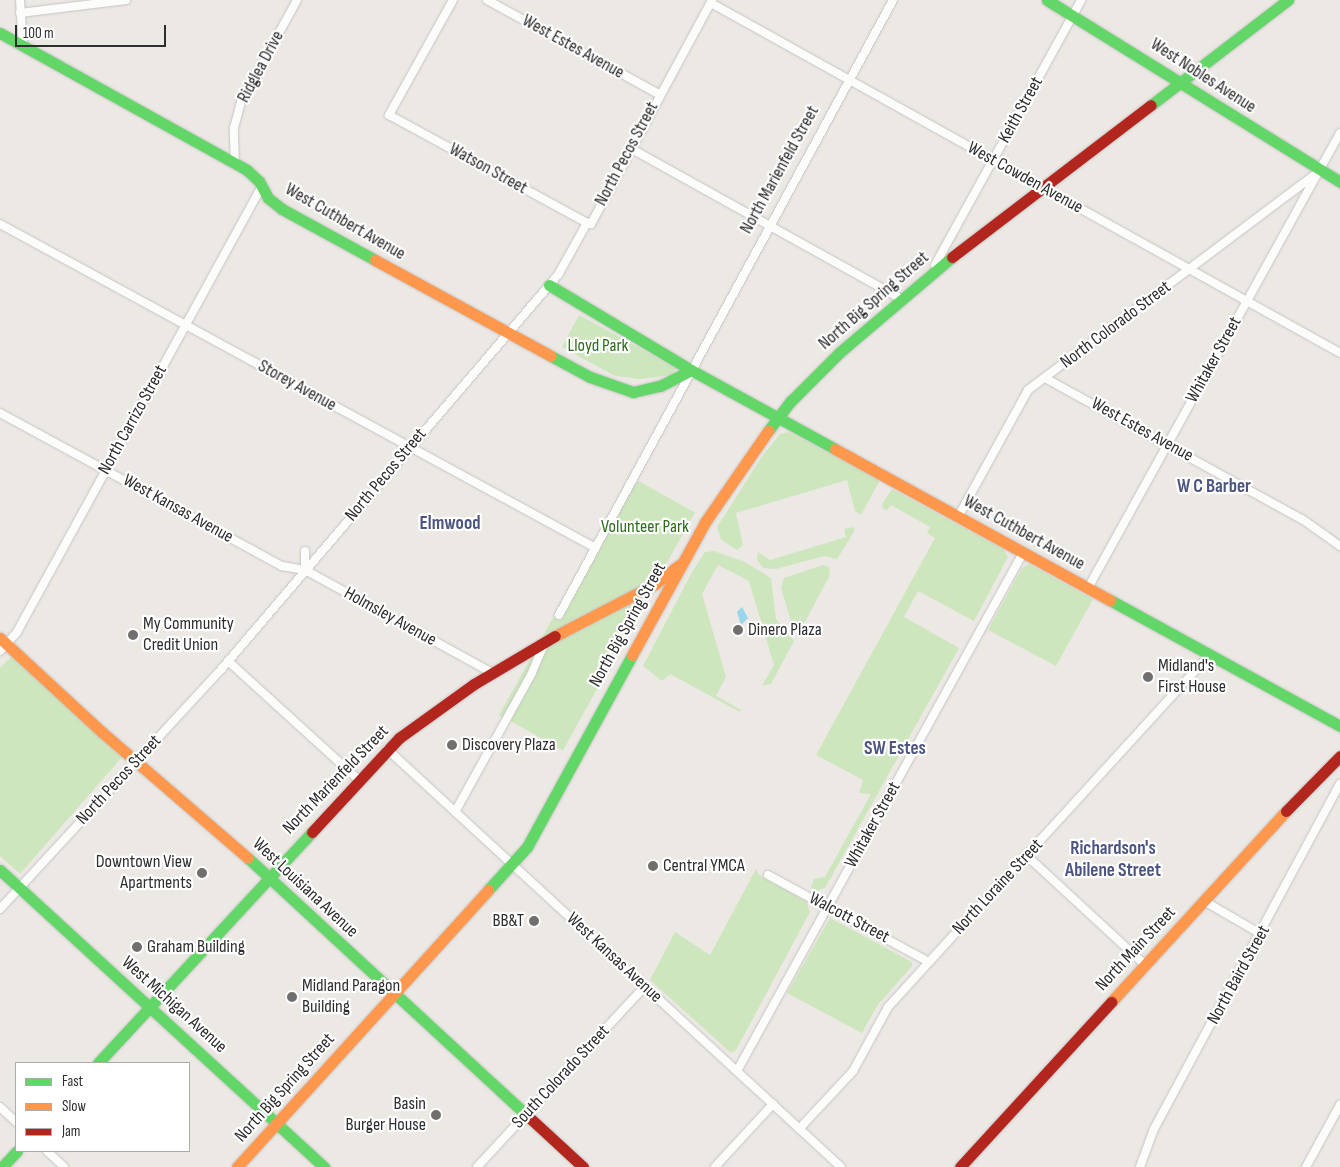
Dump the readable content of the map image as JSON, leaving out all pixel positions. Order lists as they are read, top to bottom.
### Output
{
  "streets": {
    "main road": [
      "West Nobles Avenue",
      "North Marienfeld Street",
      "West Cuthbert Avenue",
      "North Big Spring Street",
      "West Louisiana Avenue",
      "North Main Street",
      "West Michigan Avenue"
    ],
    "street": [
      "West Estes Avenue",
      "Ridglea Drive",
      "Keith Street",
      "North Pecos Street",
      "Watson Street",
      "West Cowden Avenue",
      "North Colorado Street",
      "Whitaker Street",
      "Storey Avenue",
      "North Carrizo Street",
      "West Kansas Avenue",
      "Holmsley Avenue",
      "North Loraine Street",
      "Walcott Street",
      "North Baird Street",
      "South Colorado Street"
    ]
  },
  "crossings": [
    ["West Estes Avenue", "North Pecos Street"],
    ["West Estes Avenue", "North Colorado Street"],
    ["West Estes Avenue", "Whitaker Street"],
    ["Ridglea Drive", "West Cuthbert Avenue"],
    ["West Nobles Avenue", "Keith Street"],
    ["West Nobles Avenue", "North Big Spring Street"],
    ["West Nobles Avenue", "North Colorado Street"],
    ["West Nobles Avenue", "Whitaker Street"],
    ["Keith Street", "West Cowden Avenue"],
    ["Keith Street", "North Big Spring Street"],
    ["North Pecos Street", "Watson Street"],
    ["North Pecos Street", "West Cowden Avenue"],
    ["North Pecos Street", "West Cuthbert Avenue"],
    ["North Pecos Street", "Storey Avenue"],
    ["North Pecos Street", "West Kansas Avenue"],
    ["North Pecos Street", "Holmsley Avenue"],
    ["North Pecos Street", "West Louisiana Avenue"],
    ["North Pecos Street", "West Michigan Avenue"],
    ["North Marienfeld Street", "West Cowden Avenue"],
    ["North Marienfeld Street", "West Cuthbert Avenue"],
    ["North Marienfeld Street", "North Big Spring Street"],
    ["North Marienfeld Street", "Storey Avenue"],
    ["North Marienfeld Street", "West Kansas Avenue"],
    ["North Marienfeld Street", "Holmsley Avenue"],
    ["North Marienfeld Street", "West Louisiana Avenue"],
    ["North Marienfeld Street", "West Michigan Avenue"],
    ["West Cowden Avenue", "North Big Spring Street"],
    ["West Cowden Avenue", "North Colorado Street"],
    ["West Cowden Avenue", "Whitaker Street"],
    ["West Cuthbert Avenue", "North Big Spring Street"],
    ["West Cuthbert Avenue", "North Colorado Street"],
    ["West Cuthbert Avenue", "Whitaker Street"],
    ["West Cuthbert Avenue", "North Carrizo Street"],
    ["West Cuthbert Avenue", "North Loraine Street"],
    ["North Big Spring Street", "West Kansas Avenue"],
    ["North Big Spring Street", "West Louisiana Avenue"],
    ["North Big Spring Street", "West Michigan Avenue"],
    ["North Colorado Street", "Whitaker Street"],
    ["Whitaker Street", "West Kansas Avenue"],
    ["Whitaker Street", "Walcott Street"],
    ["Storey Avenue", "North Carrizo Street"],
    ["North Carrizo Street", "West Kansas Avenue"],
    ["North Carrizo Street", "West Louisiana Avenue"],
    ["West Kansas Avenue", "Holmsley Avenue"],
    ["West Kansas Avenue", "North Loraine Street"],
    ["West Kansas Avenue", "South Colorado Street"],
    ["North Loraine Street", "Walcott Street"],
    ["West Louisiana Avenue", "South Colorado Street"]
  ],
  "districts": [
    "W C Barber",
    "Elmwood",
    "SW Estes",
    "Richardson's Abilene Street"
  ],
  "parks": ["Lloyd Park", "Volunteer Park"],
  "places": [
    "Dinero Plaza",
    "My Community Credit Union",
    "Midland's First House",
    "Discovery Plaza",
    "Central YMCA",
    "Downtown View Apartments",
    "BB&T",
    "Graham Building",
    "Midland Paragon Building",
    "Basin Burger House"
  ],
  "legend": ["Fast", "Slow", "Jam"],
  "scale_bar": "100 m"
}
